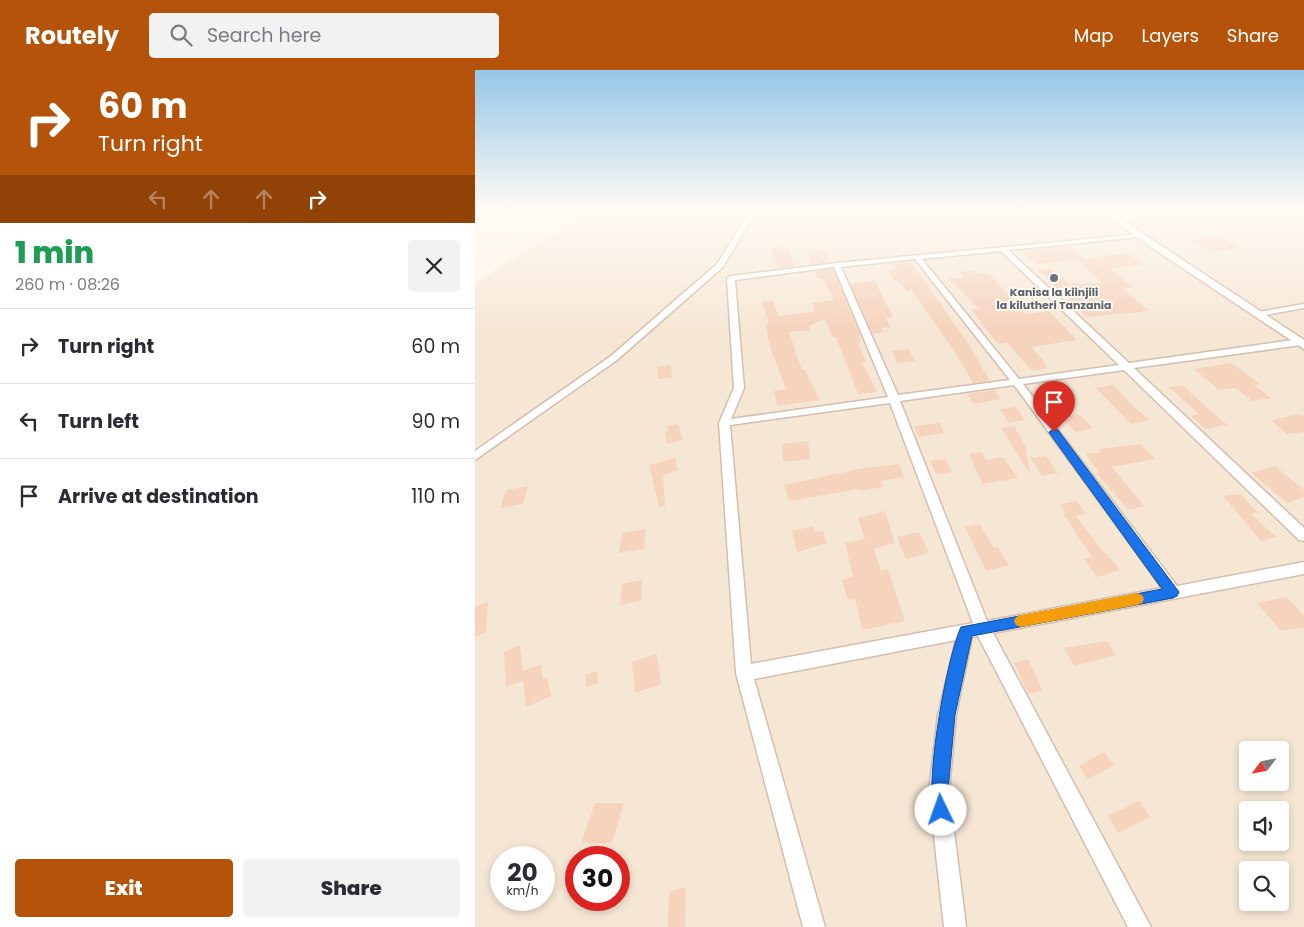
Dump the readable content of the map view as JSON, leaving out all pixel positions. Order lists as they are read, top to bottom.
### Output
{
  "places": ["Kanisa la kiinjili la kilutheri Tanzania"],
  "north": "bottom left",
  "page": {
    "header": "Routely",
    "search": "Search here",
    "nav": ["Map", "Layers", "Share"],
    "turn": ["60 m", "Turn right"],
    "heading": ["1 min", "260 m · 08:26"],
    "list": [
      {
        "name": "Turn right",
        "value": "60 m"
      },
      {
        "name": "Turn left",
        "value": "90 m"
      },
      {
        "name": "Arrive at destination",
        "value": "110 m"
      }
    ],
    "speed": "20 km/h",
    "limit": "30",
    "buttons": ["Exit", "Share"]
  }
}
